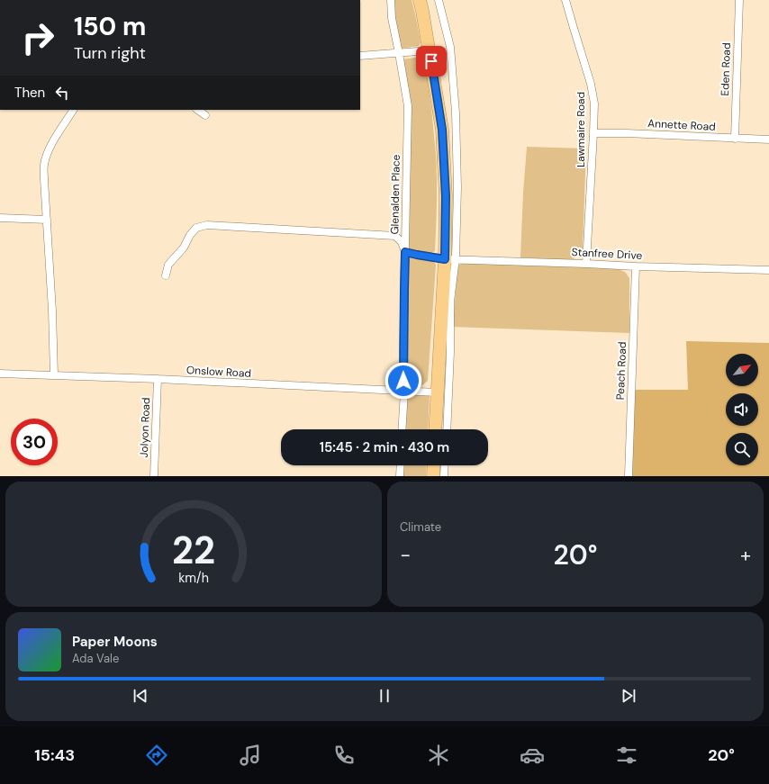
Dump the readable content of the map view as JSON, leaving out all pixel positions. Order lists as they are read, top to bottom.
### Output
{
  "streets": {
    "street": [
      "Eden Road",
      "Annette Road",
      "Lawmaire Road",
      "Glenalden Place",
      "Stanfree Drive",
      "Peach Road",
      "Onslow Road",
      "Jolyon Road"
    ]
  },
  "crossings": [
    ["Eden Road", "Annette Road"],
    ["Annette Road", "Lawmaire Road"],
    ["Lawmaire Road", "Stanfree Drive"],
    ["Glenalden Place", "Stanfree Drive"],
    ["Glenalden Place", "Onslow Road"],
    ["Stanfree Drive", "Peach Road"],
    ["Onslow Road", "Jolyon Road"]
  ],
  "north": "top right",
  "page": {
    "turn": ["150 m", "Turn right"],
    "then": "Then",
    "limit": "30",
    "trip": "15:45 · 2 min · 430 m",
    "tile": "Climate",
    "heat": ["−", "20°", "+"],
    "song": ["Paper Moons", "Ada Vale"],
    "tabs": ["15:43", "20°"],
    "gauge": ["22", "km/h"]
  }
}
